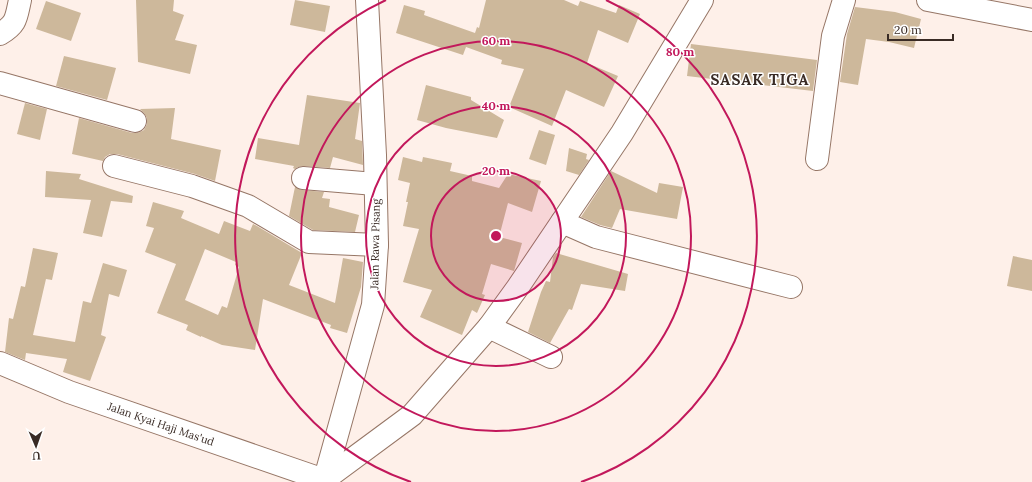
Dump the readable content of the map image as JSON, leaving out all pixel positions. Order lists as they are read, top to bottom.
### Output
{
  "streets": {
    "street": ["Jalan Rawa Pisang", "Jalan Kyai Haji Mas'ud"]
  },
  "crossings": [
    ["Jalan Rawa Pisang", "Jalan Kyai Haji Mas'ud"]
  ],
  "districts": ["SASAK TIGA"],
  "scale_bar": "20 m",
  "north": "bottom",
  "rings": [
    "60 m",
    "80 m",
    "40 m",
    "20 m"
  ]
}
